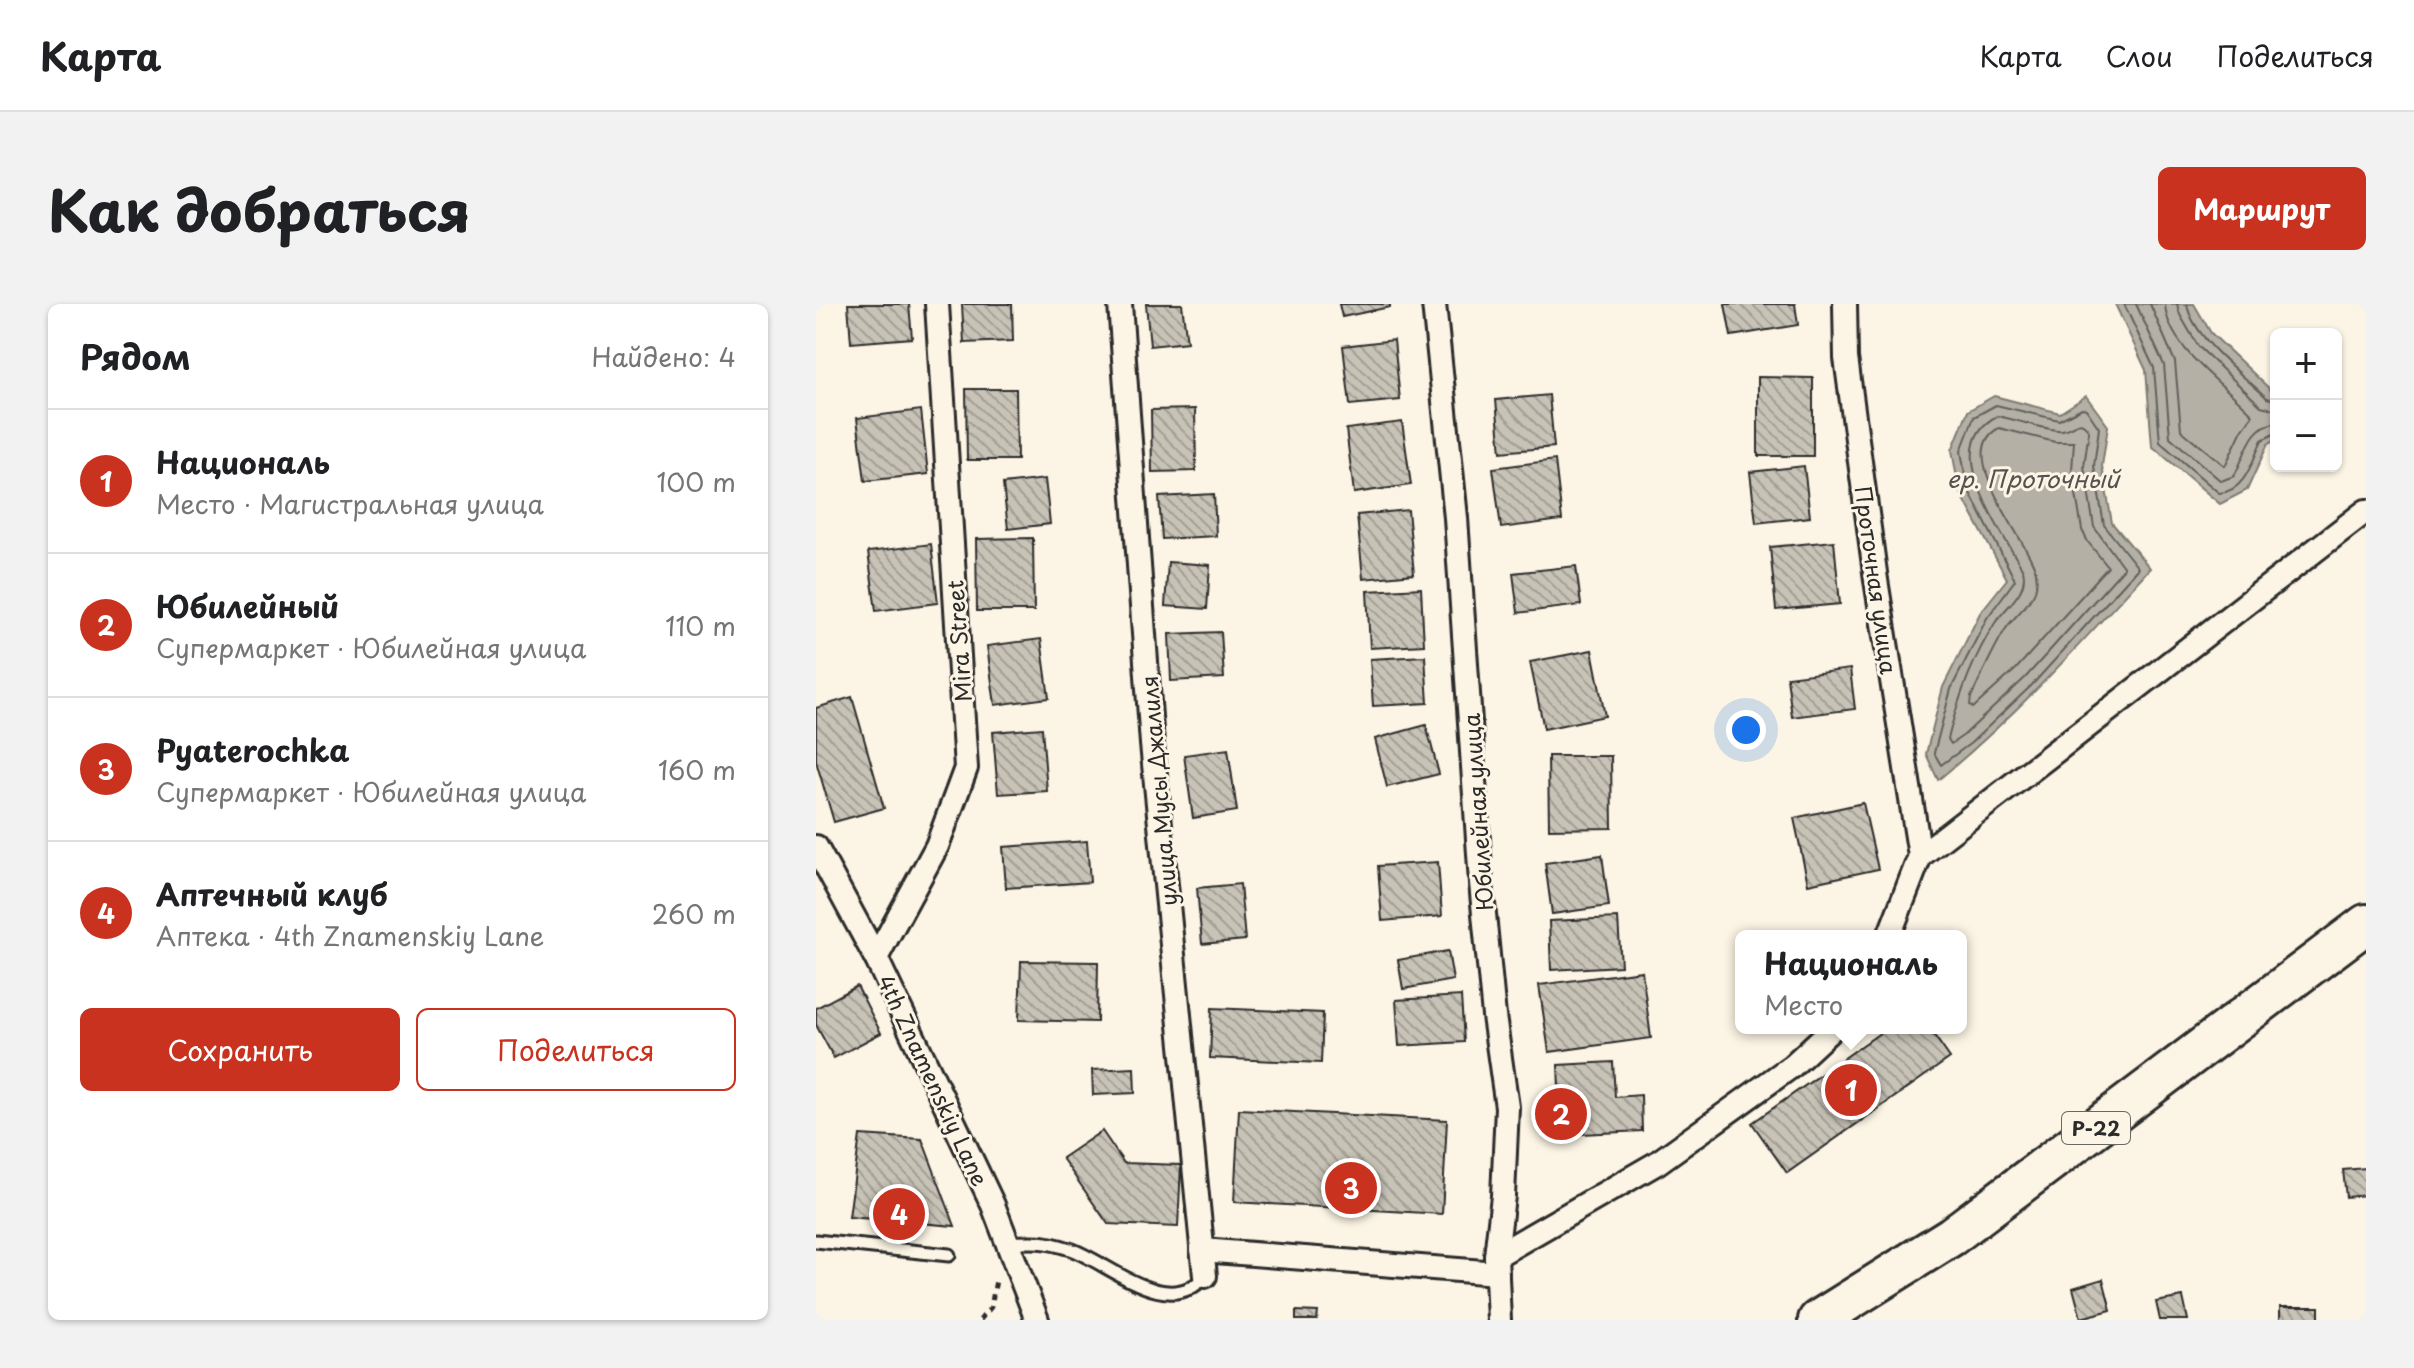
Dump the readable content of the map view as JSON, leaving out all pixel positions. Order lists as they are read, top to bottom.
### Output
{
  "streets": {
    "highway": ["Р-22"],
    "street": [
      "Проточная улица",
      "Mira Street",
      "улица Мусы Джалиля",
      "Юбилейная улица",
      "4th Znamenskiy Lane"
    ]
  },
  "crossings": [
    ["Mira Street", "4th Znamenskiy Lane"]
  ],
  "water": ["ер. Проточный"],
  "page": {
    "header": "Карта",
    "nav": ["Карта", "Слои", "Поделиться"],
    "title": "Как добраться",
    "buttons": [
      "Маршрут",
      ["Сохранить", "Поделиться"]
    ],
    "heading": ["Рядом", "Найдено: 4"],
    "map_buttons": ["+", "−"],
    "list": [
      {
        "mark": "1",
        "name": "Националь",
        "note": "Место · Магистральная улица",
        "value": "100 m"
      },
      {
        "mark": "2",
        "name": "Юбилейный",
        "note": "Супермаркет · Юбилейная улица",
        "value": "110 m"
      },
      {
        "mark": "3",
        "name": "Pyaterochka",
        "note": "Супермаркет · Юбилейная улица",
        "value": "160 m"
      },
      {
        "mark": "4",
        "name": "Аптечный клуб",
        "note": "Аптека · 4th Znamenskiy Lane",
        "value": "260 m"
      }
    ],
    "popup": ["Националь", "Место"],
    "pins": [
      "1",
      "2",
      "3",
      "4"
    ]
  }
}
